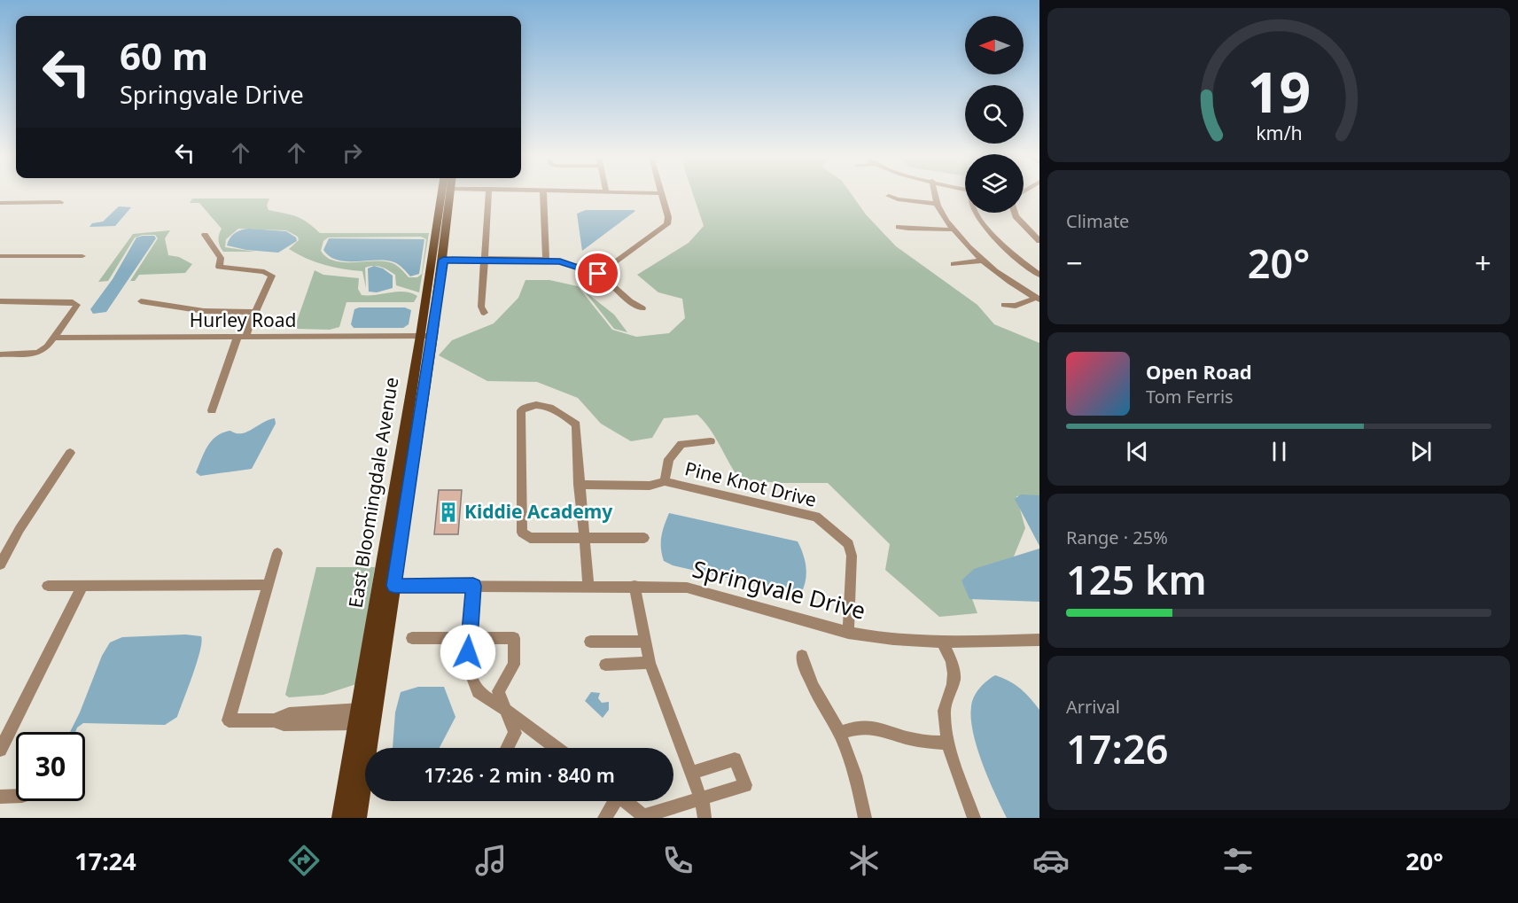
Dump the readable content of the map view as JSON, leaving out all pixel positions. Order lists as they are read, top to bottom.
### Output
{
  "streets": {
    "main road": ["East Bloomingdale Avenue"],
    "street": ["Hurley Road", "Pine Knot Drive", "Springvale Drive"]
  },
  "crossings": [
    ["Hurley Road", "East Bloomingdale Avenue"],
    ["Pine Knot Drive", "Springvale Drive"],
    ["East Bloomingdale Avenue", "Springvale Drive"]
  ],
  "places": {
    "building": ["Kiddie Academy"]
  },
  "north": "left",
  "page": {
    "turn": ["60 m", "Springvale Drive"],
    "tile": [
      "Climate",
      ["Range · 25%", "125 km"],
      ["Arrival", "17:26"]
    ],
    "heat": ["−", "20°", "+"],
    "song": ["Open Road", "Tom Ferris"],
    "limit": "30",
    "trip": "17:26 · 2 min · 840 m",
    "tabs": ["17:24", "20°"],
    "gauge": ["19", "km/h"]
  }
}
